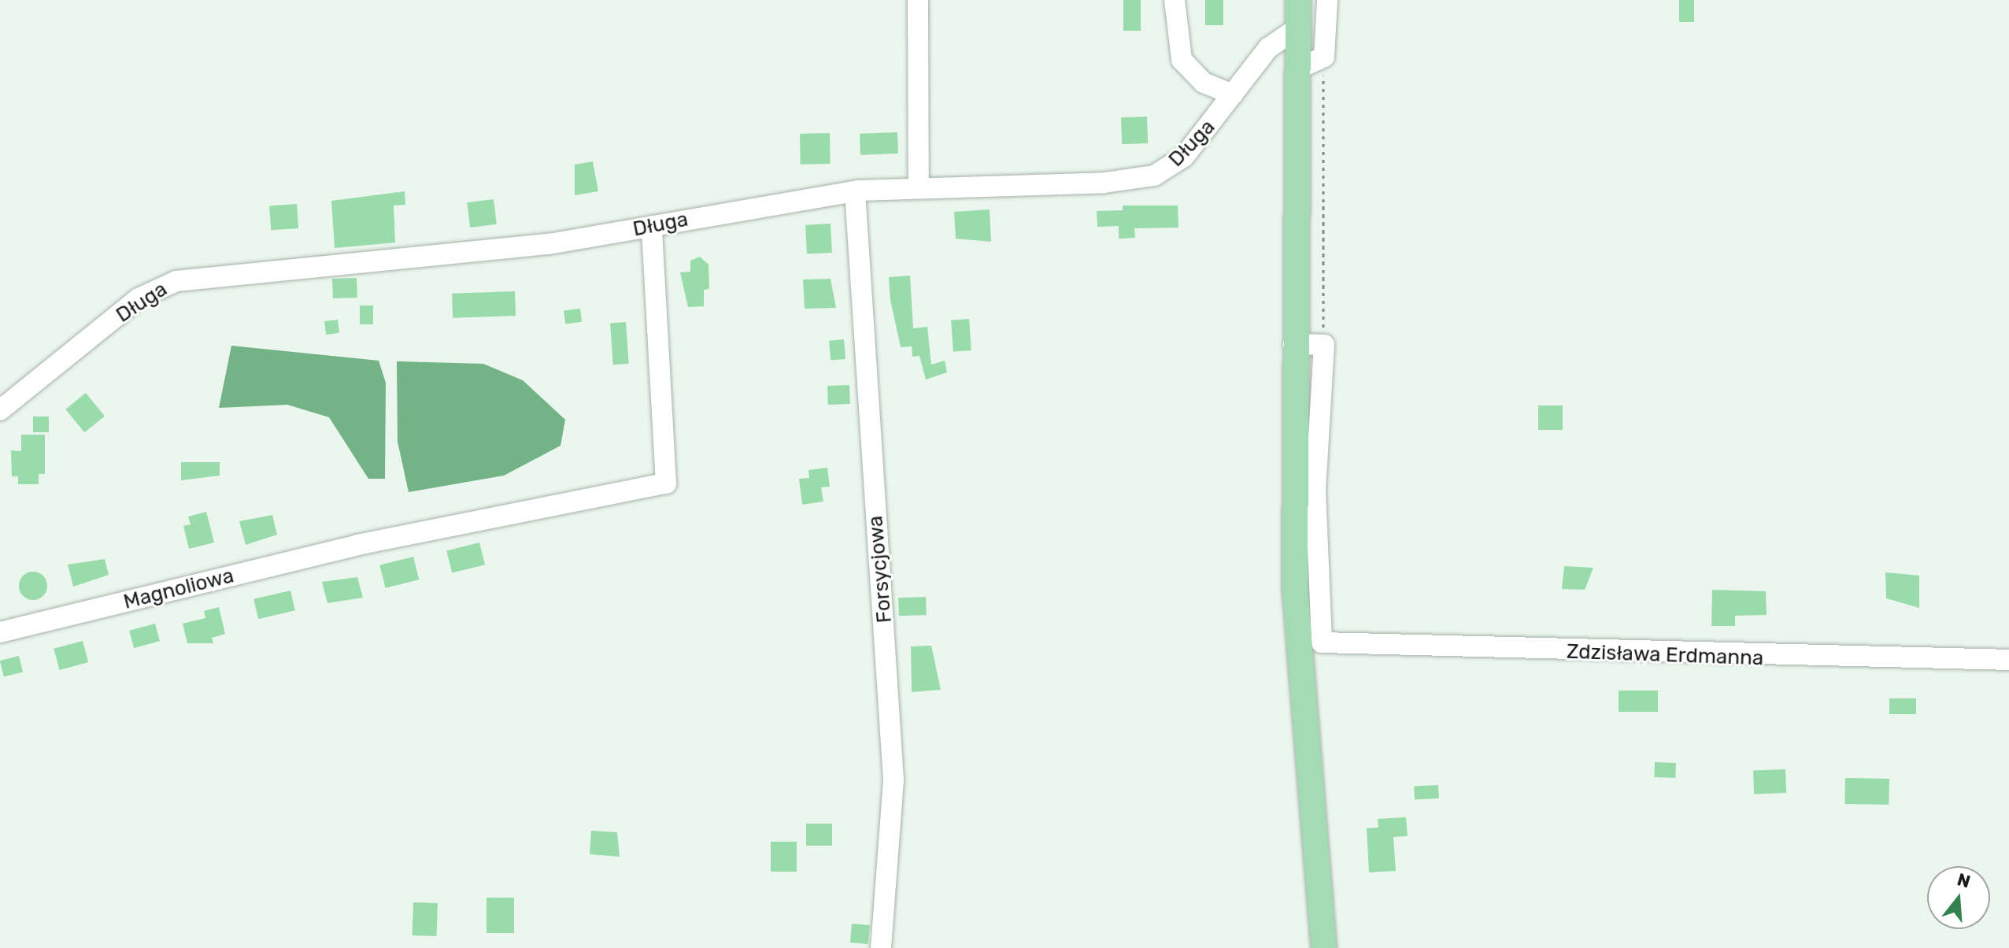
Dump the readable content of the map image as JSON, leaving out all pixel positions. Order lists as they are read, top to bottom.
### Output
{
  "streets": {
    "street": [
      "Długa",
      "Forsycjowa",
      "Magnoliowa",
      "Zdzisława Erdmanna"
    ]
  },
  "crossings": [
    ["Długa", "Forsycjowa"],
    ["Długa", "Magnoliowa"]
  ],
  "north": "top"
}
